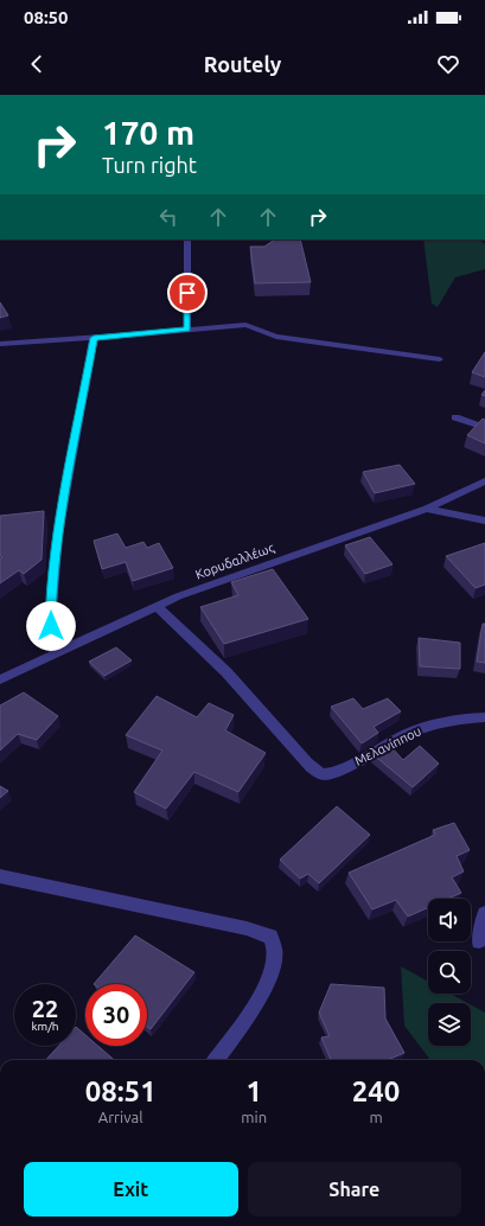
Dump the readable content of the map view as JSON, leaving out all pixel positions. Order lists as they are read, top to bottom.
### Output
{
  "streets": {
    "street": ["Κορυδαλλέως", "Μελανίππου"]
  },
  "crossings": [
    ["Κορυδαλλέως", "Μελανίππου"]
  ],
  "page": {
    "status": "08:50",
    "header": "Routely",
    "turn": ["170 m", "Turn right"],
    "speed": "22 km/h",
    "limit": "30",
    "eta": [
      "08:51",
      "Arrival",
      "1",
      "min",
      "240",
      "m"
    ],
    "buttons": ["Exit", "Share"]
  }
}
